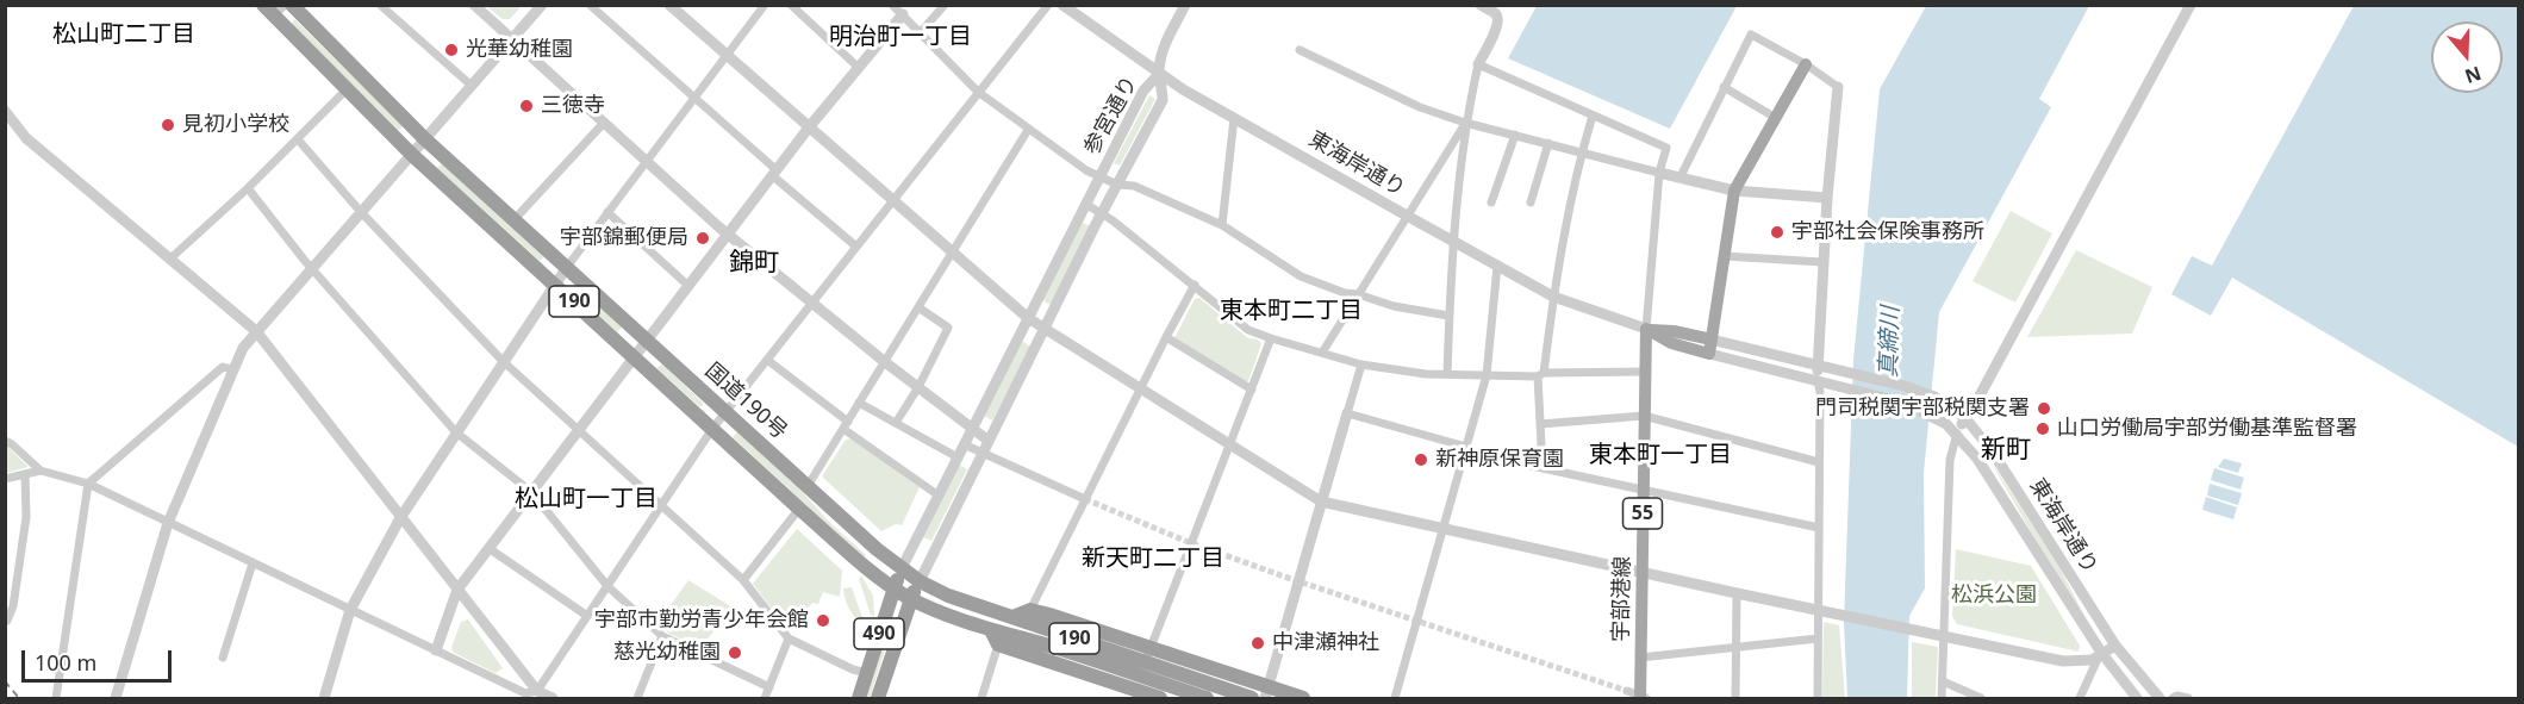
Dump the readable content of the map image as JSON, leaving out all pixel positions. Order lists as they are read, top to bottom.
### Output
{
  "streets": {
    "highway": ["190", "国道190号", "490"],
    "main road": ["55", "宇部港線"],
    "street": ["参宮通り", "東海岸通り"]
  },
  "crossings": [
    ["参宮通り", "東海岸通り"],
    ["参宮通り", "国道190号"],
    ["参宮通り", "490"],
    ["東海岸通り", "宇部港線"],
    ["国道190号", "490"]
  ],
  "districts": [
    "松山町二丁目",
    "明治町一丁目",
    "錦町",
    "東本町二丁目",
    "新町",
    "東本町一丁目",
    "松山町一丁目",
    "新天町二丁目"
  ],
  "water": ["真締川"],
  "parks": ["松浜公園"],
  "places": [
    "光華幼稚園",
    "三徳寺",
    "見初小学校",
    "宇部社会保険事務所",
    "宇部錦郵便局",
    "門司税関宇部税関支署",
    "山口労働局宇部労働基準監督署",
    "新神原保育園",
    "宇部市勤労青少年会館",
    "中津瀬神社",
    "慈光幼稚園"
  ],
  "scale_bar": "100 m",
  "north": "bottom"
}
